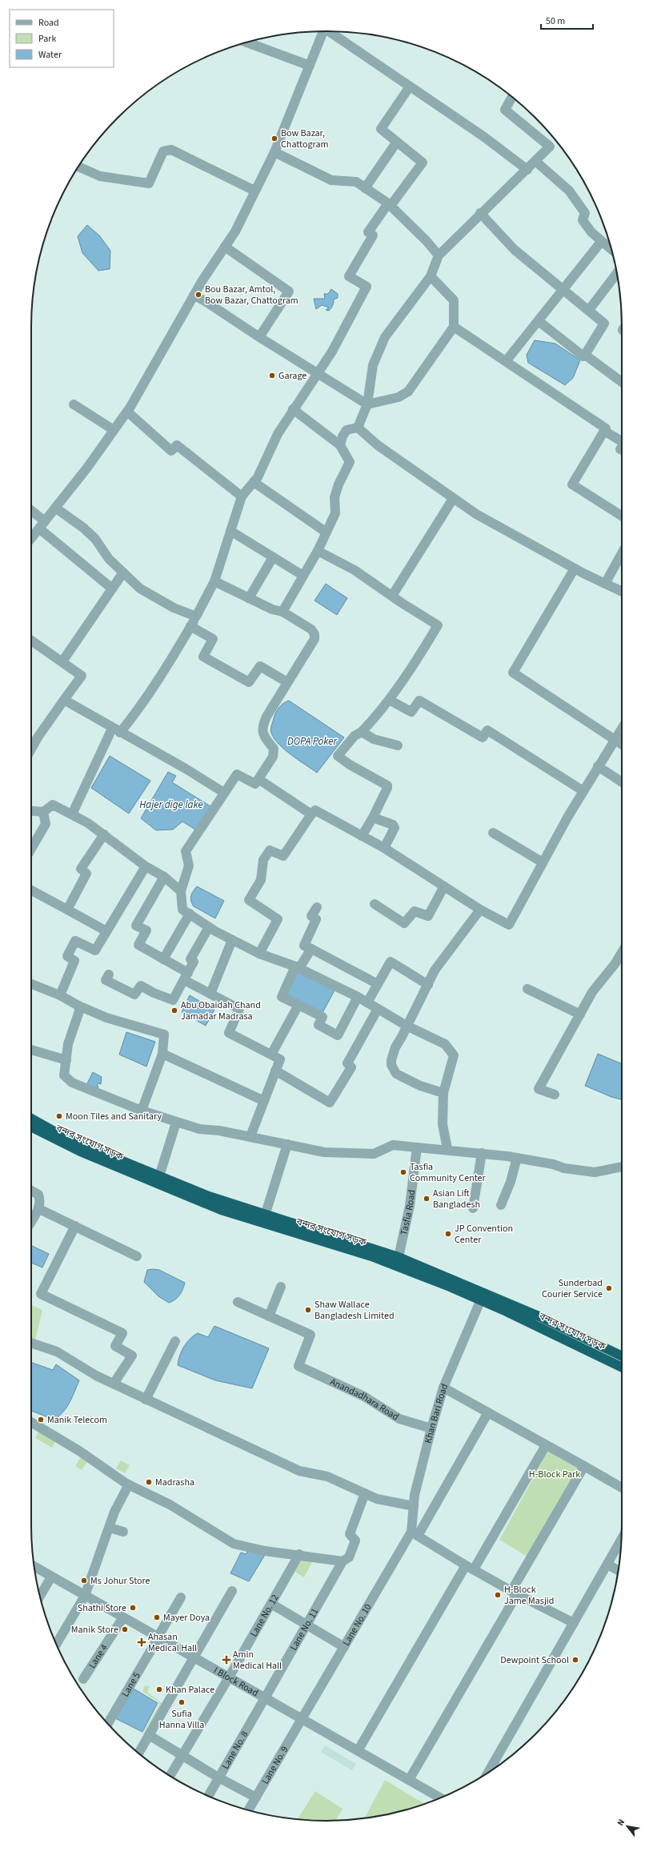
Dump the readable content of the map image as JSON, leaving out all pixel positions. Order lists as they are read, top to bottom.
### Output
{
  "streets": {
    "highway": ["বন্দর সংযোগ সড়ক"],
    "street": [
      "Tasfia Road",
      "Anandadhara Road",
      "Khan Bari Road",
      "Lane No. 12",
      "Lane No. 10",
      "Lane No. 11",
      "Lane 4",
      "I Block Road",
      "Lane 5",
      "Lane No. 8",
      "Lane No. 9"
    ]
  },
  "crossings": [
    ["বন্দর সংযোগ সড়ক", "Tasfia Road"],
    ["বন্দর সংযোগ সড়ক", "Khan Bari Road"],
    ["Anandadhara Road", "Khan Bari Road"],
    ["Khan Bari Road", "Lane No. 10"],
    ["Lane No. 12", "I Block Road"],
    ["Lane No. 10", "I Block Road"],
    ["Lane No. 10", "Lane No. 9"],
    ["Lane No. 11", "I Block Road"],
    ["Lane No. 11", "Lane No. 8"],
    ["Lane 4", "I Block Road"],
    ["I Block Road", "Lane 5"],
    ["I Block Road", "Lane No. 8"],
    ["I Block Road", "Lane No. 9"]
  ],
  "water": ["DOPA Poker", "Hajer dige lake"],
  "parks": ["H-Block Park"],
  "places": {
    "other": [
      "Bow Bazar, Chattogram",
      "Bou Bazar, Amtol, Bow Bazar, Chattogram",
      "Garage",
      "Abu Obaidah Chand Jamadar Madrasa",
      "Moon Tiles and Sanitary",
      "Tasfia Community Center",
      "Asian Lift Bangladesh",
      "JP Convention Center",
      "Sunderbad Courier Service",
      "Shaw Wallace Bangladesh Limited",
      "Manik Telecom",
      "Madrasha",
      "Ms Johur Store",
      "H-Block Jame Masjid",
      "Shathi Store",
      "Mayer Doya",
      "Manik Store",
      "Dewpoint School",
      "Khan Palace",
      "Sufia Hanna Villa"
    ],
    "health": ["Ahasan Medical Hall", "Amin Medical Hall"]
  },
  "legend": ["Road", "Park", "Water"],
  "scale_bar": "50 m",
  "north": "top left"
}
